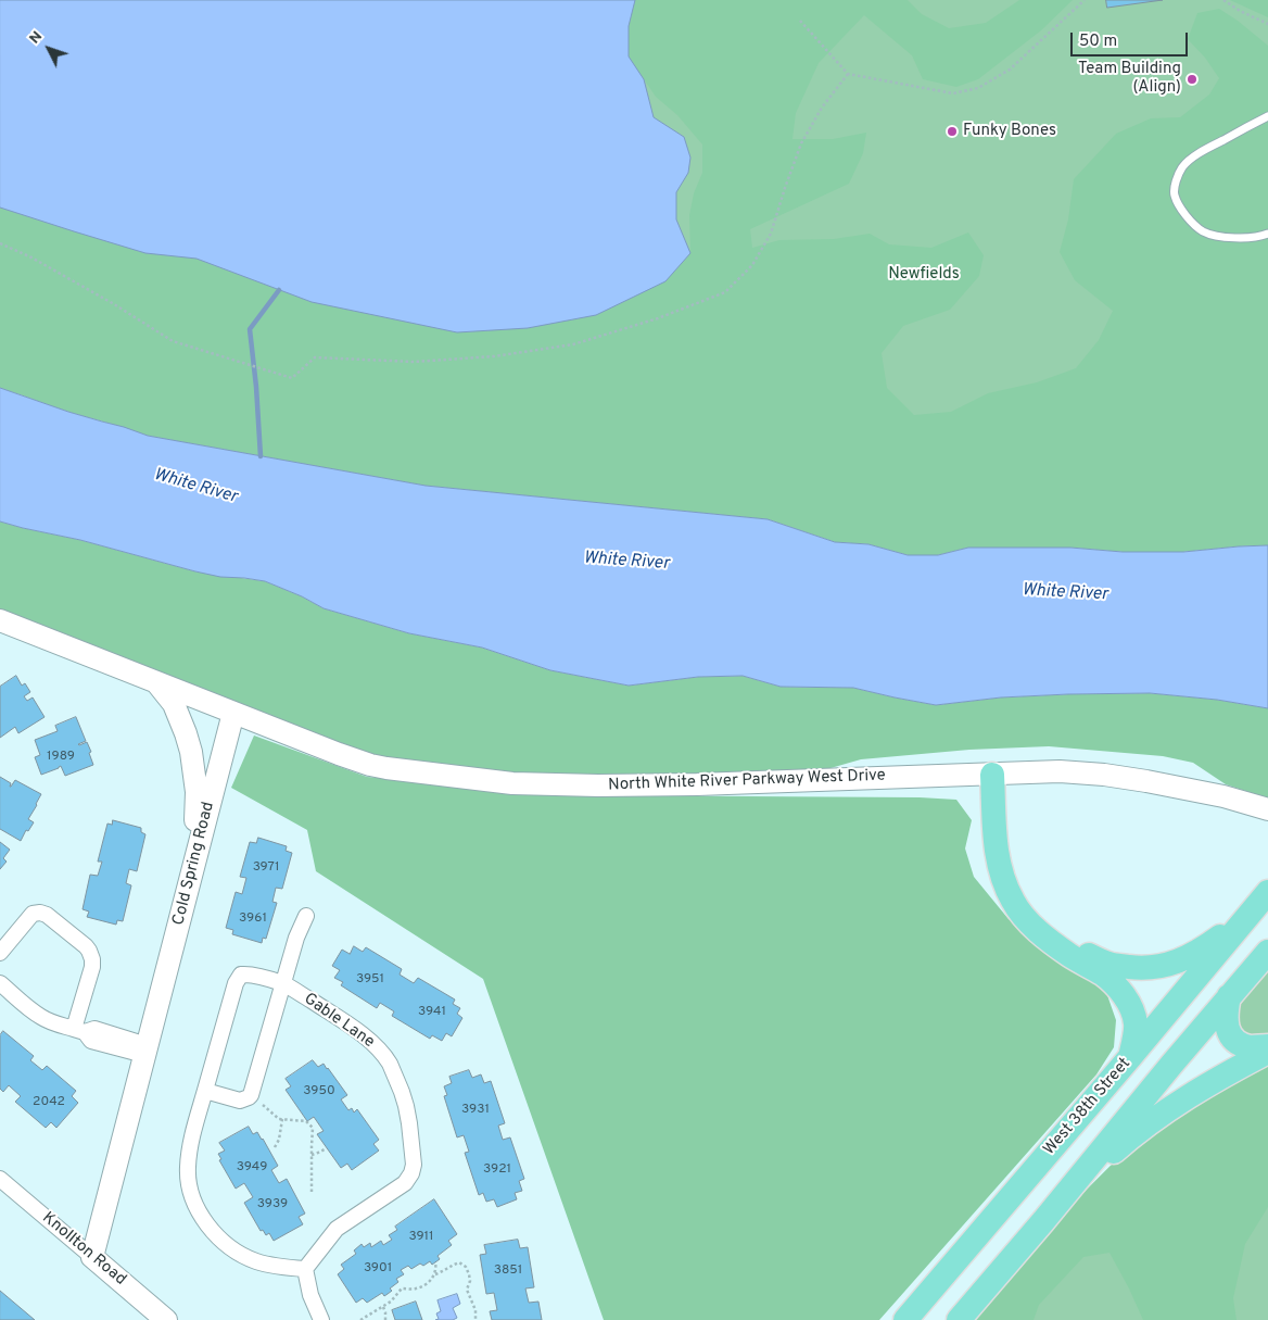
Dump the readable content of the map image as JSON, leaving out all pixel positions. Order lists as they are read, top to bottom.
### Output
{
  "streets": {
    "main road": ["West 38th Street"],
    "street": [
      "North White River Parkway West Drive",
      "Cold Spring Road",
      "Gable Lane",
      "Knollton Road"
    ]
  },
  "crossings": [
    ["North White River Parkway West Drive", "Cold Spring Road"],
    ["Cold Spring Road", "Knollton Road"]
  ],
  "water": ["White River"],
  "parks": ["Newfields"],
  "places": ["Team Building (Align)", "Funky Bones"],
  "house_numbers": [
    "1989",
    "3971",
    "3961",
    "3951",
    "3941",
    "3950",
    "2042",
    "3931",
    "3949",
    "3921",
    "3939",
    "3911",
    "3901",
    "3851"
  ],
  "scale_bar": "50 m",
  "north": "top left"
}
